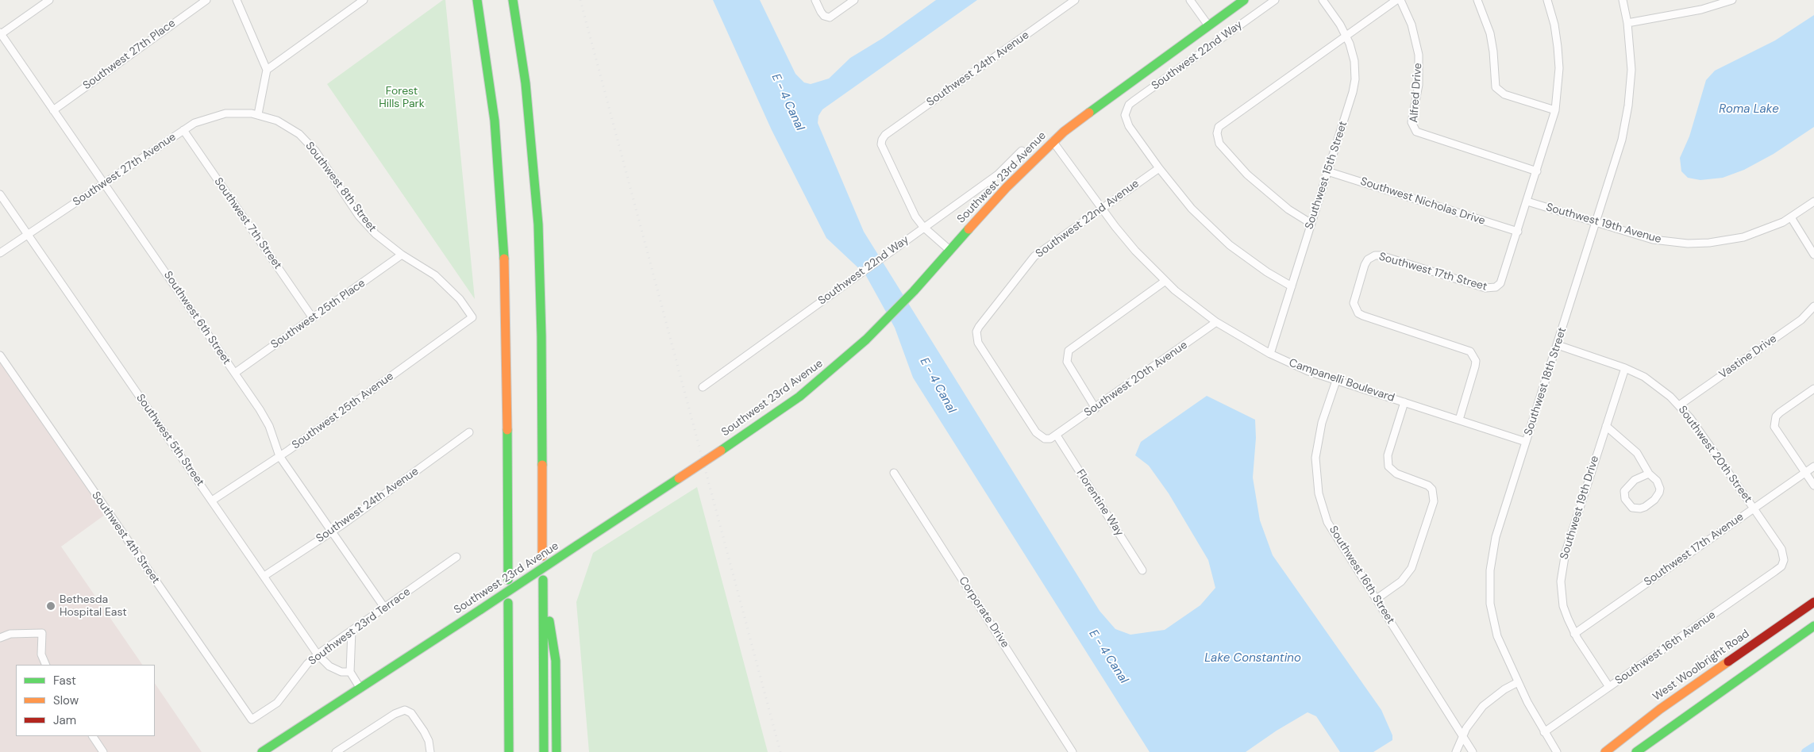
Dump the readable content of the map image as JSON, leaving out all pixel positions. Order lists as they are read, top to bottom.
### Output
{
  "streets": {
    "main road": ["Southwest 23rd Avenue", "West Woolbright Road"],
    "street": [
      "Southwest 27th Place",
      "Southwest 22nd Way",
      "Southwest 24th Avenue",
      "Alfred Drive",
      "Southwest 27th Avenue",
      "Southwest 15th Street",
      "Southwest 8th Street",
      "Southwest Nicholas Drive",
      "Southwest 22nd Avenue",
      "Southwest 7th Street",
      "Southwest 19th Avenue",
      "Southwest 17th Street",
      "Southwest 25th Place",
      "Southwest 6th Street",
      "Vastine Drive",
      "Southwest 20th Avenue",
      "Campanelli Boulevard",
      "Southwest 18th Street",
      "Southwest 25th Avenue",
      "Southwest 5th Street",
      "Southwest 20th Street",
      "Florentine Way",
      "Southwest 19th Drive",
      "Southwest 4th Street",
      "Southwest 17th Avenue",
      "Southwest 16th Street",
      "Corporate Drive",
      "Southwest 23rd Terrace",
      "Southwest 16th Avenue"
    ]
  },
  "crossings": [
    ["Southwest 27th Place", "Southwest 6th Street"],
    ["Southwest 22nd Way", "Southwest 24th Avenue"],
    ["Southwest 22nd Way", "Southwest 22nd Avenue"],
    ["Southwest 24th Avenue", "Southwest 6th Street"],
    ["Southwest 24th Avenue", "Southwest 5th Street"],
    ["Alfred Drive", "Southwest 17th Street"],
    ["Southwest 27th Avenue", "Southwest 8th Street"],
    ["Southwest 27th Avenue", "Southwest 7th Street"],
    ["Southwest 27th Avenue", "Southwest 6th Street"],
    ["Southwest 27th Avenue", "Southwest 5th Street"],
    ["Southwest 15th Street", "Southwest Nicholas Drive"],
    ["Southwest 15th Street", "Campanelli Boulevard"],
    ["Southwest 23rd Avenue", "Campanelli Boulevard"],
    ["Southwest 8th Street", "Southwest 25th Place"],
    ["Southwest 8th Street", "Southwest 25th Avenue"],
    ["Southwest Nicholas Drive", "Southwest 17th Street"],
    ["Southwest 22nd Avenue", "Southwest 20th Avenue"],
    ["Southwest 22nd Avenue", "Campanelli Boulevard"],
    ["Southwest 22nd Avenue", "Florentine Way"],
    ["Southwest 7th Street", "Southwest 25th Place"],
    ["Southwest 19th Avenue", "Southwest 17th Street"],
    ["Southwest 19th Avenue", "Southwest 18th Street"],
    ["Southwest 17th Street", "Campanelli Boulevard"],
    ["Southwest 25th Place", "Southwest 6th Street"],
    ["Southwest 6th Street", "Southwest 25th Avenue"],
    ["Southwest 6th Street", "Southwest 23rd Terrace"],
    ["Vastine Drive", "Southwest 20th Street"],
    ["Southwest 20th Avenue", "Campanelli Boulevard"],
    ["Southwest 20th Avenue", "Florentine Way"],
    ["Campanelli Boulevard", "Southwest 18th Street"],
    ["Campanelli Boulevard", "Southwest 16th Street"],
    ["Southwest 18th Street", "Southwest 20th Street"],
    ["Southwest 18th Street", "Southwest 16th Avenue"],
    ["Southwest 25th Avenue", "Southwest 5th Street"],
    ["Southwest 5th Street", "Southwest 23rd Terrace"],
    ["Southwest 20th Street", "Southwest 19th Drive"],
    ["Southwest 20th Street", "Southwest 17th Avenue"],
    ["Southwest 20th Street", "Southwest 16th Avenue"],
    ["Southwest 19th Drive", "Southwest 17th Avenue"],
    ["Southwest 19th Drive", "Southwest 16th Avenue"],
    ["Southwest 4th Street", "Southwest 23rd Terrace"]
  ],
  "water": ["E - 4 Canal", "Roma Lake", "Lake Constantino"],
  "parks": ["Forest Hills Park"],
  "places": ["Bethesda Hospital East"],
  "legend": ["Fast", "Slow", "Jam"]
}
